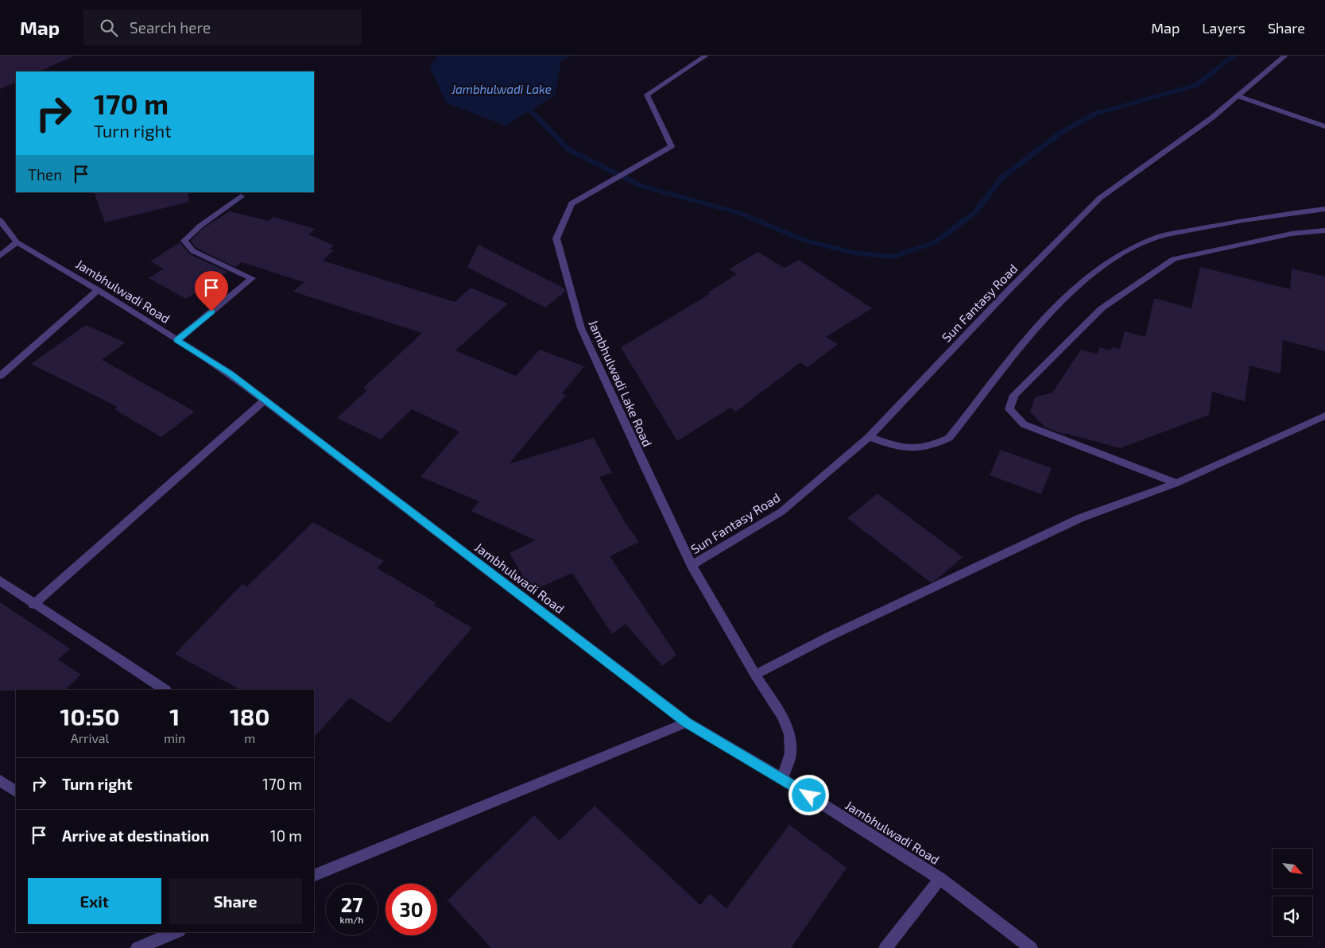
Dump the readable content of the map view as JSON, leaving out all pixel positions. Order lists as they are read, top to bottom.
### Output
{
  "streets": {
    "street": ["Jambhulwadi Road", "Sun Fantasy Road", "Jambhulwadi Lake Road"]
  },
  "crossings": [
    ["Jambhulwadi Road", "Jambhulwadi Lake Road"],
    ["Sun Fantasy Road", "Jambhulwadi Lake Road"]
  ],
  "water": ["Jambhulwadi Lake"],
  "north": "bottom right",
  "page": {
    "header": "Map",
    "search": "Search here",
    "nav": ["Map", "Layers", "Share"],
    "turn": ["170 m", "Turn right"],
    "then": "Then",
    "eta": [
      "10:50",
      "Arrival",
      "1",
      "min",
      "180",
      "m"
    ],
    "list": [
      {
        "name": "Turn right",
        "value": "170 m"
      },
      {
        "name": "Arrive at destination",
        "value": "10 m"
      }
    ],
    "buttons": ["Exit", "Share"],
    "speed": "27 km/h",
    "limit": "30"
  }
}
